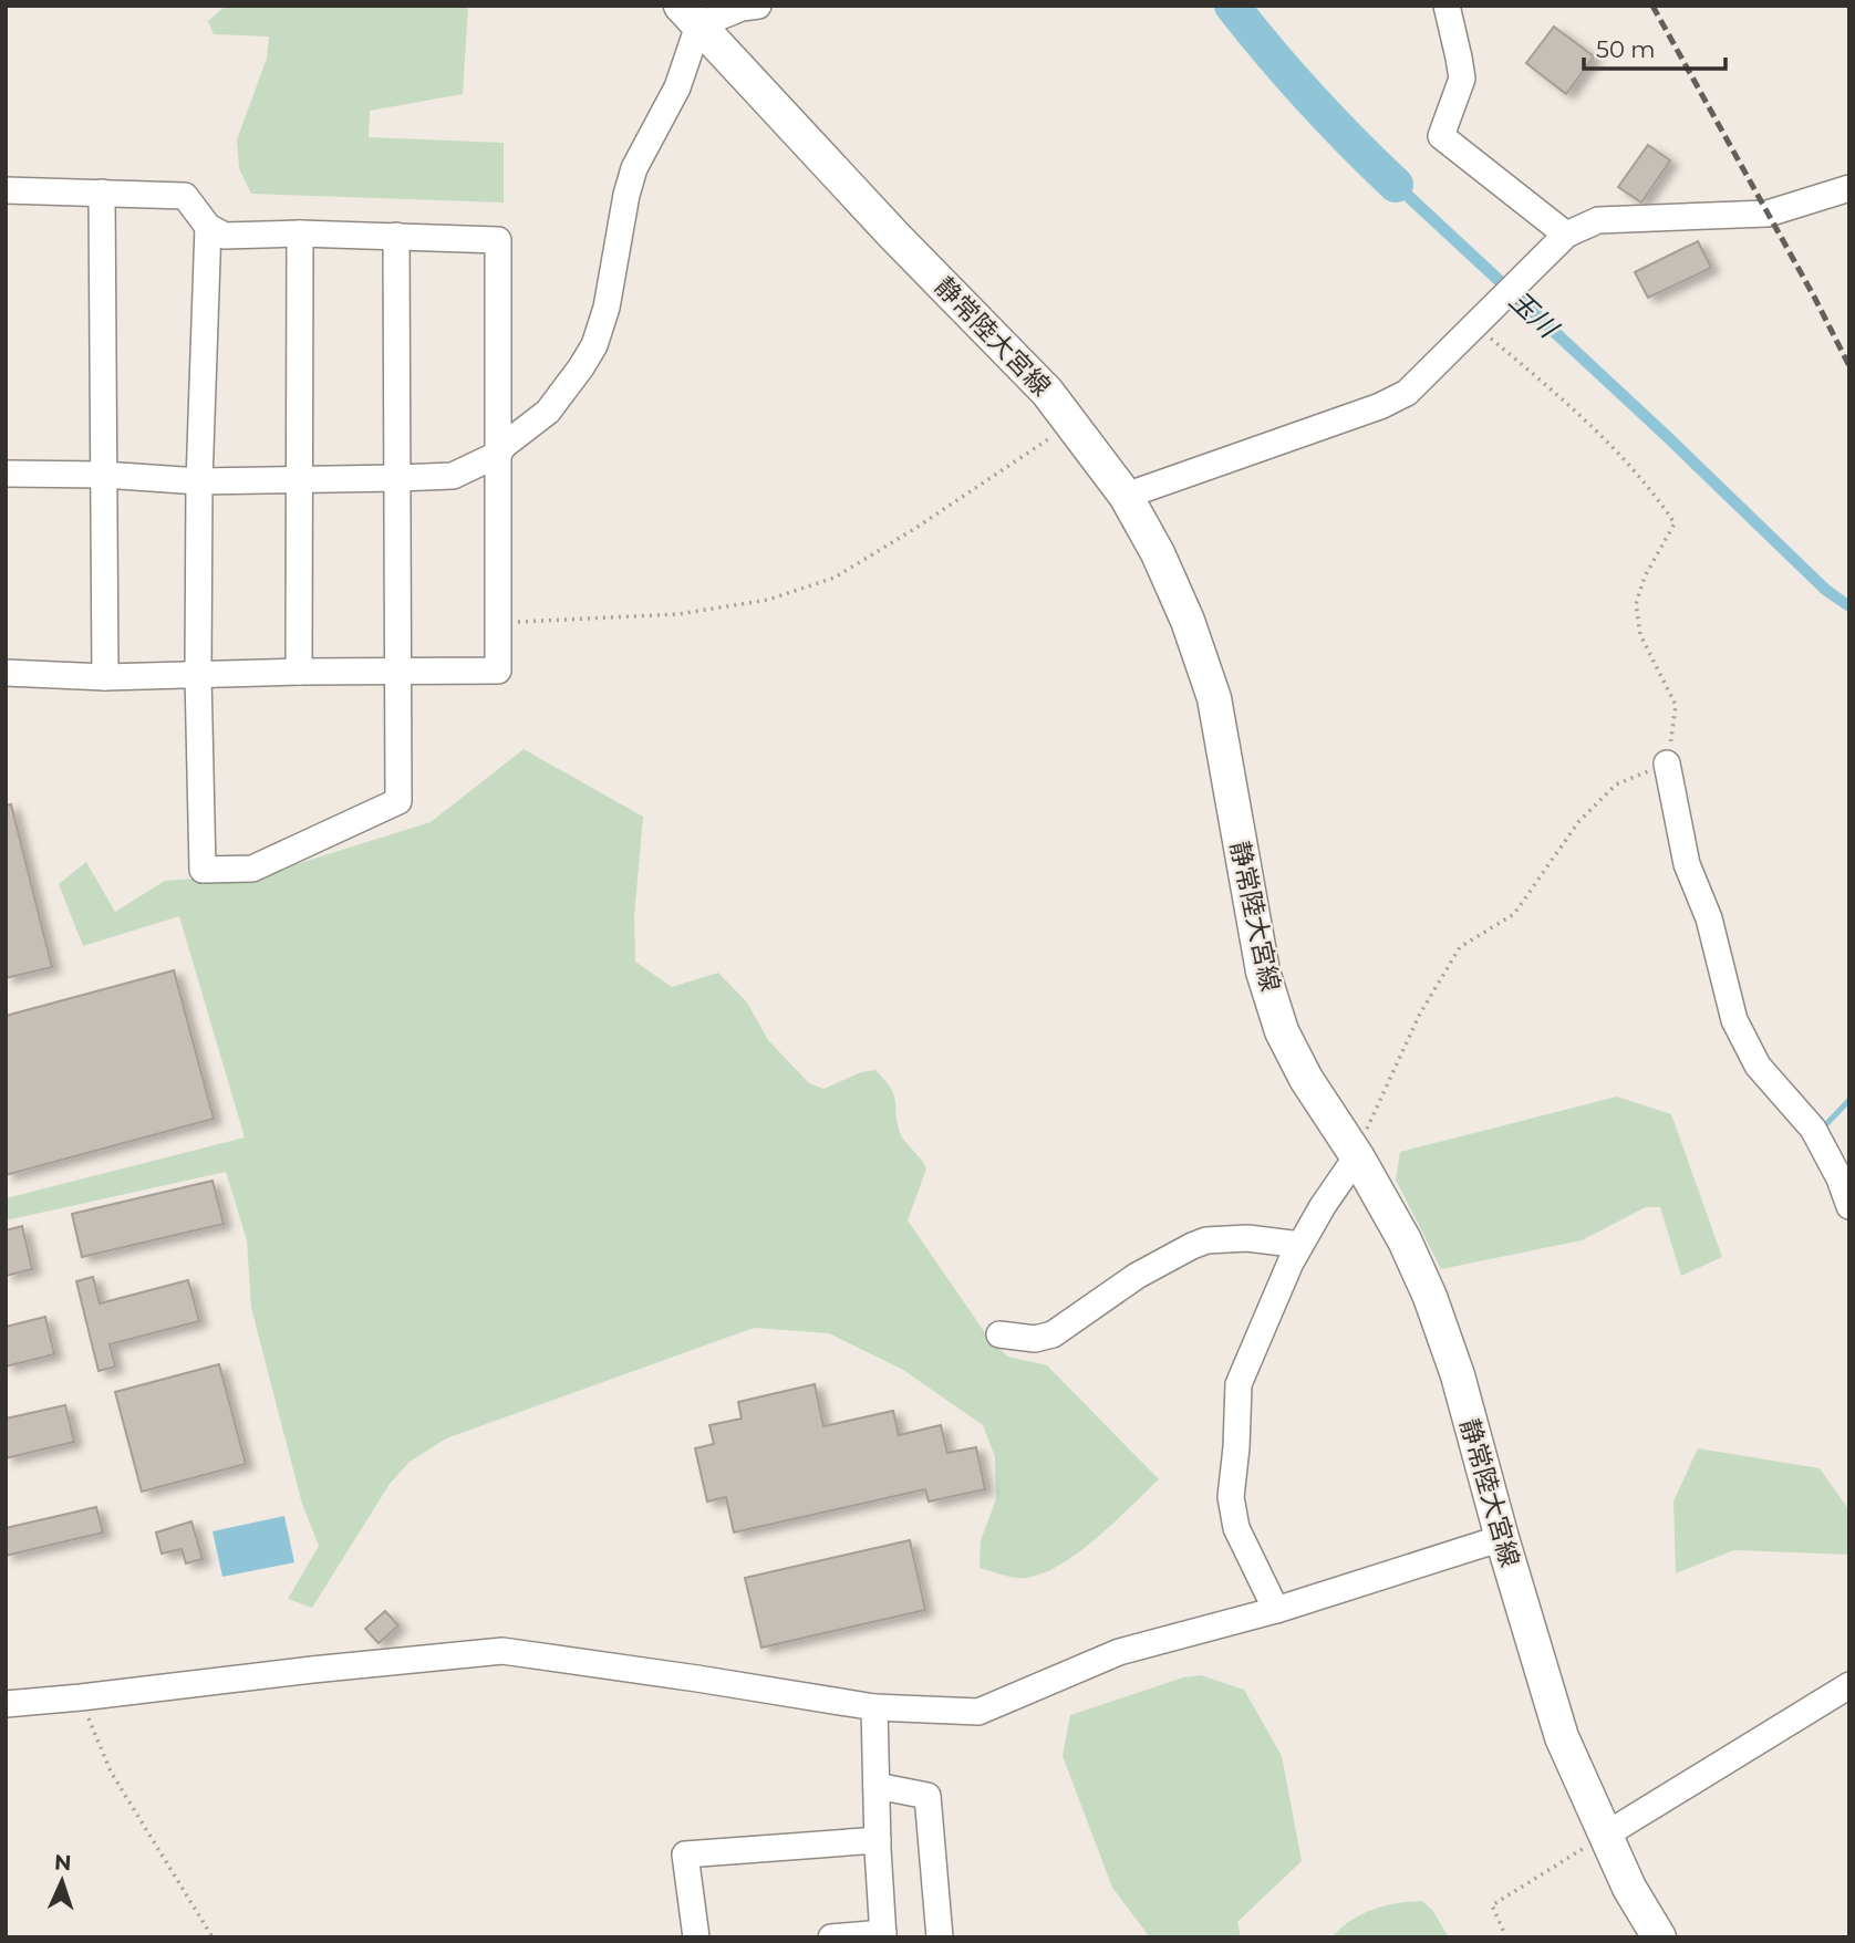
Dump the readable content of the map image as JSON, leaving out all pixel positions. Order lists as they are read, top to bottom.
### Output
{
  "streets": {
    "main road": ["静常陸大宮線"]
  },
  "water": ["玉川"],
  "scale_bar": "50 m",
  "north": "top"
}
